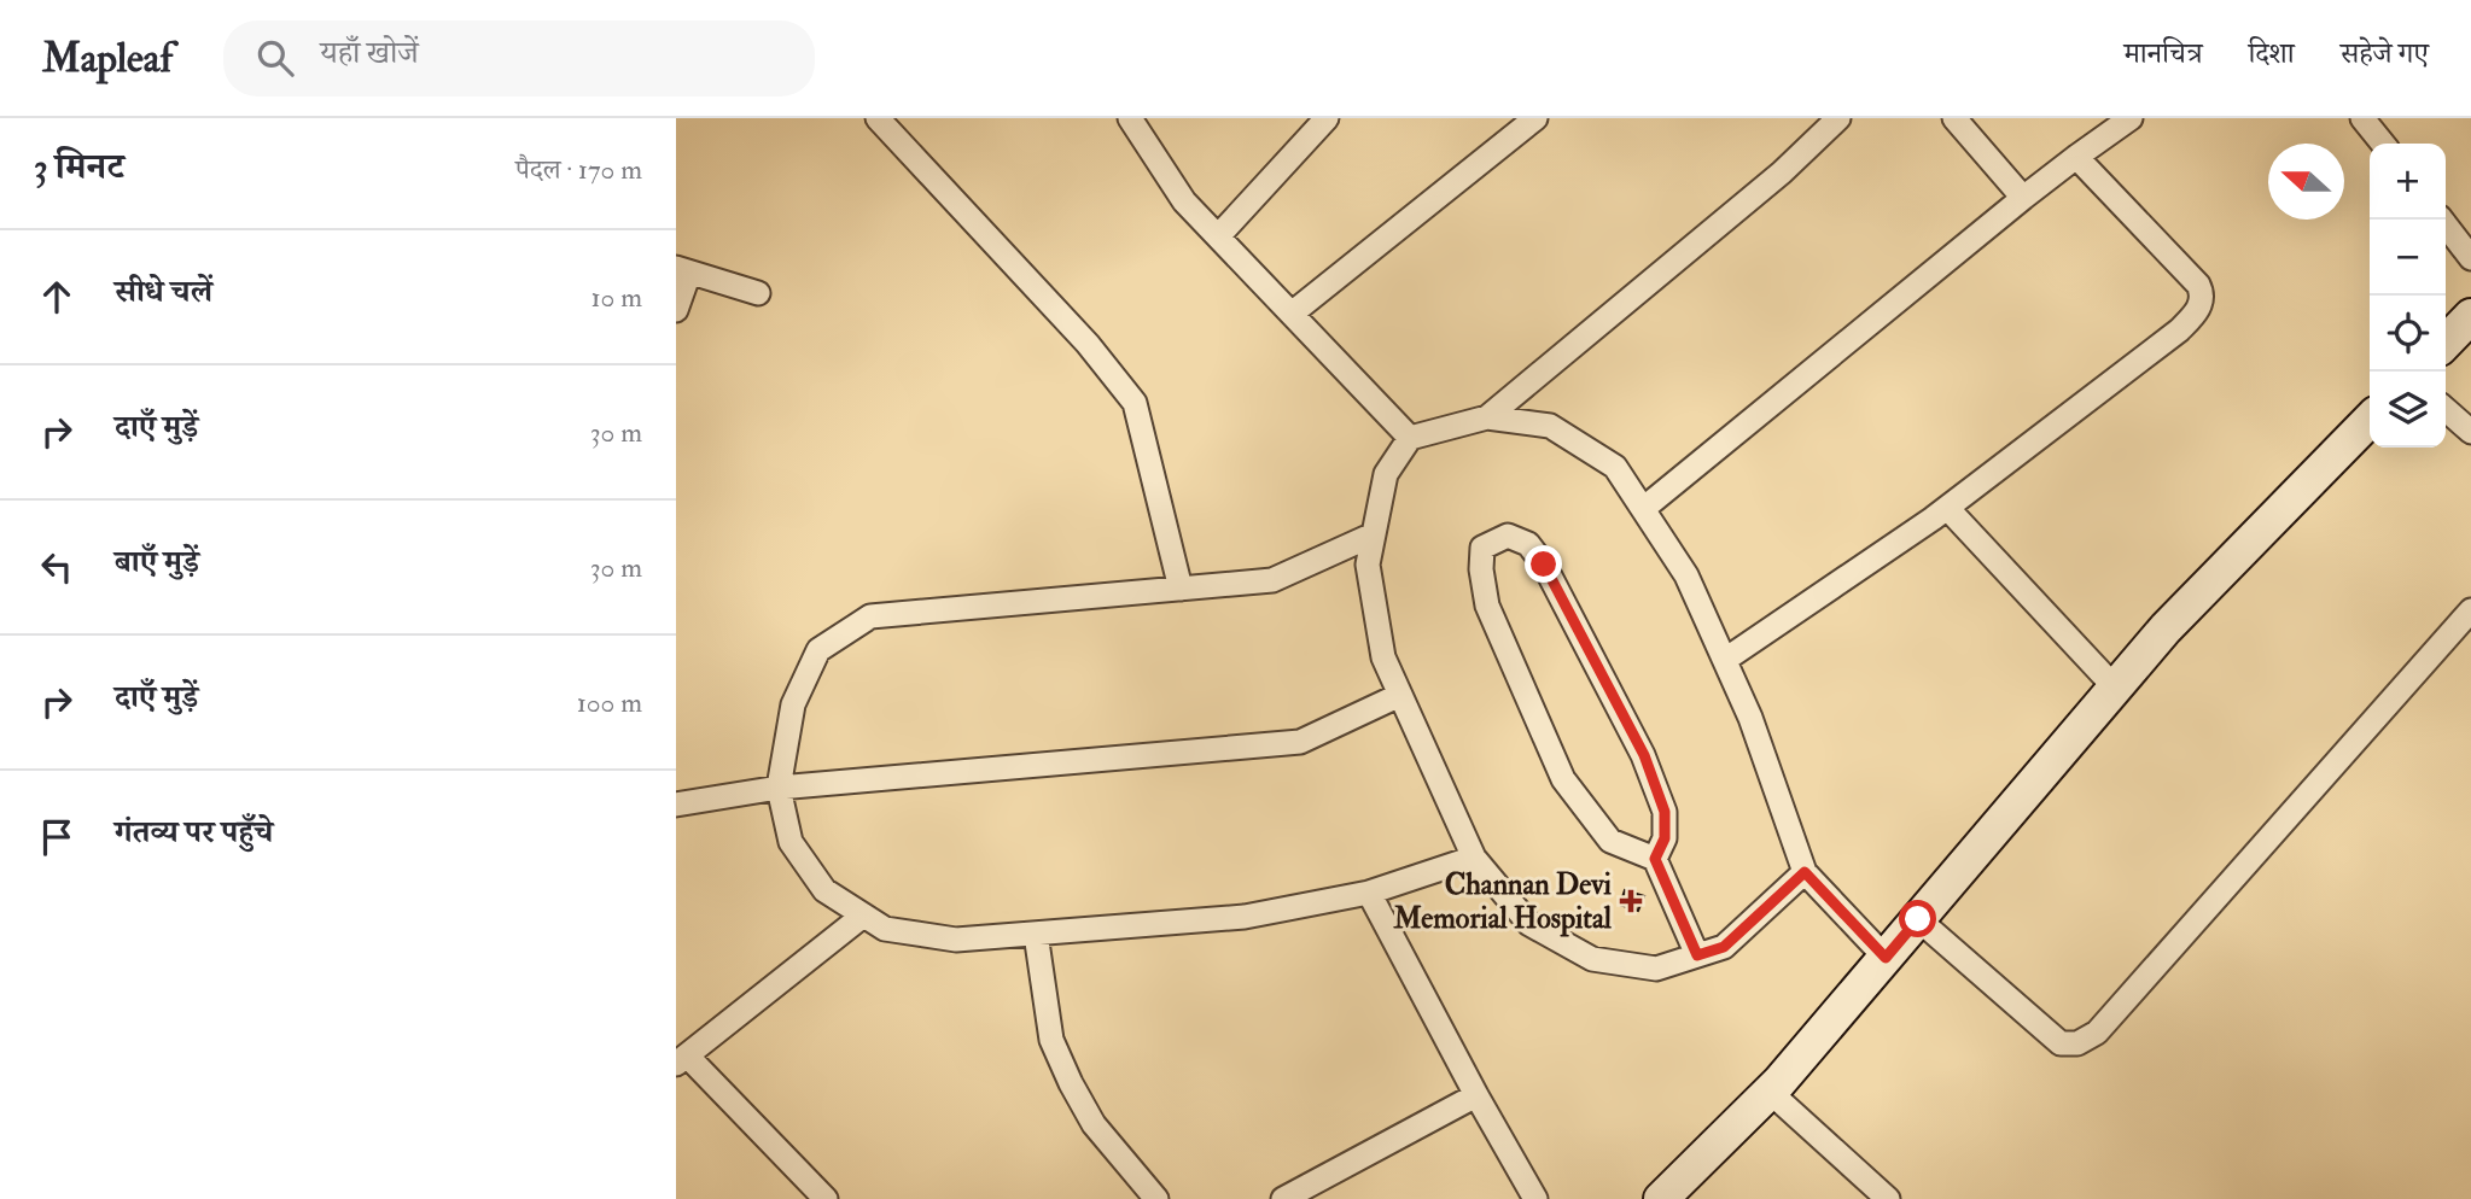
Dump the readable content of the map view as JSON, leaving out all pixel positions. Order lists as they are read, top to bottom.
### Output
{
  "places": {
    "health": ["Channan Devi Memorial Hospital"]
  },
  "north": "left",
  "page": {
    "header": "Mapleaf",
    "search": "यहाँ खोजें",
    "nav": ["मानचित्र", "दिशा", "सहेजे गए"],
    "heading": ["3 मिनट", "पैदल · 170 m"],
    "map_buttons": ["+", "−"],
    "list": [
      ["सीधे चलें", "10 m"],
      ["दाएँ मुड़ें", "30 m"],
      ["बाएँ मुड़ें", "30 m"],
      ["दाएँ मुड़ें", "100 m"],
      "गंतव्य पर पहुँचे"
    ]
  }
}
